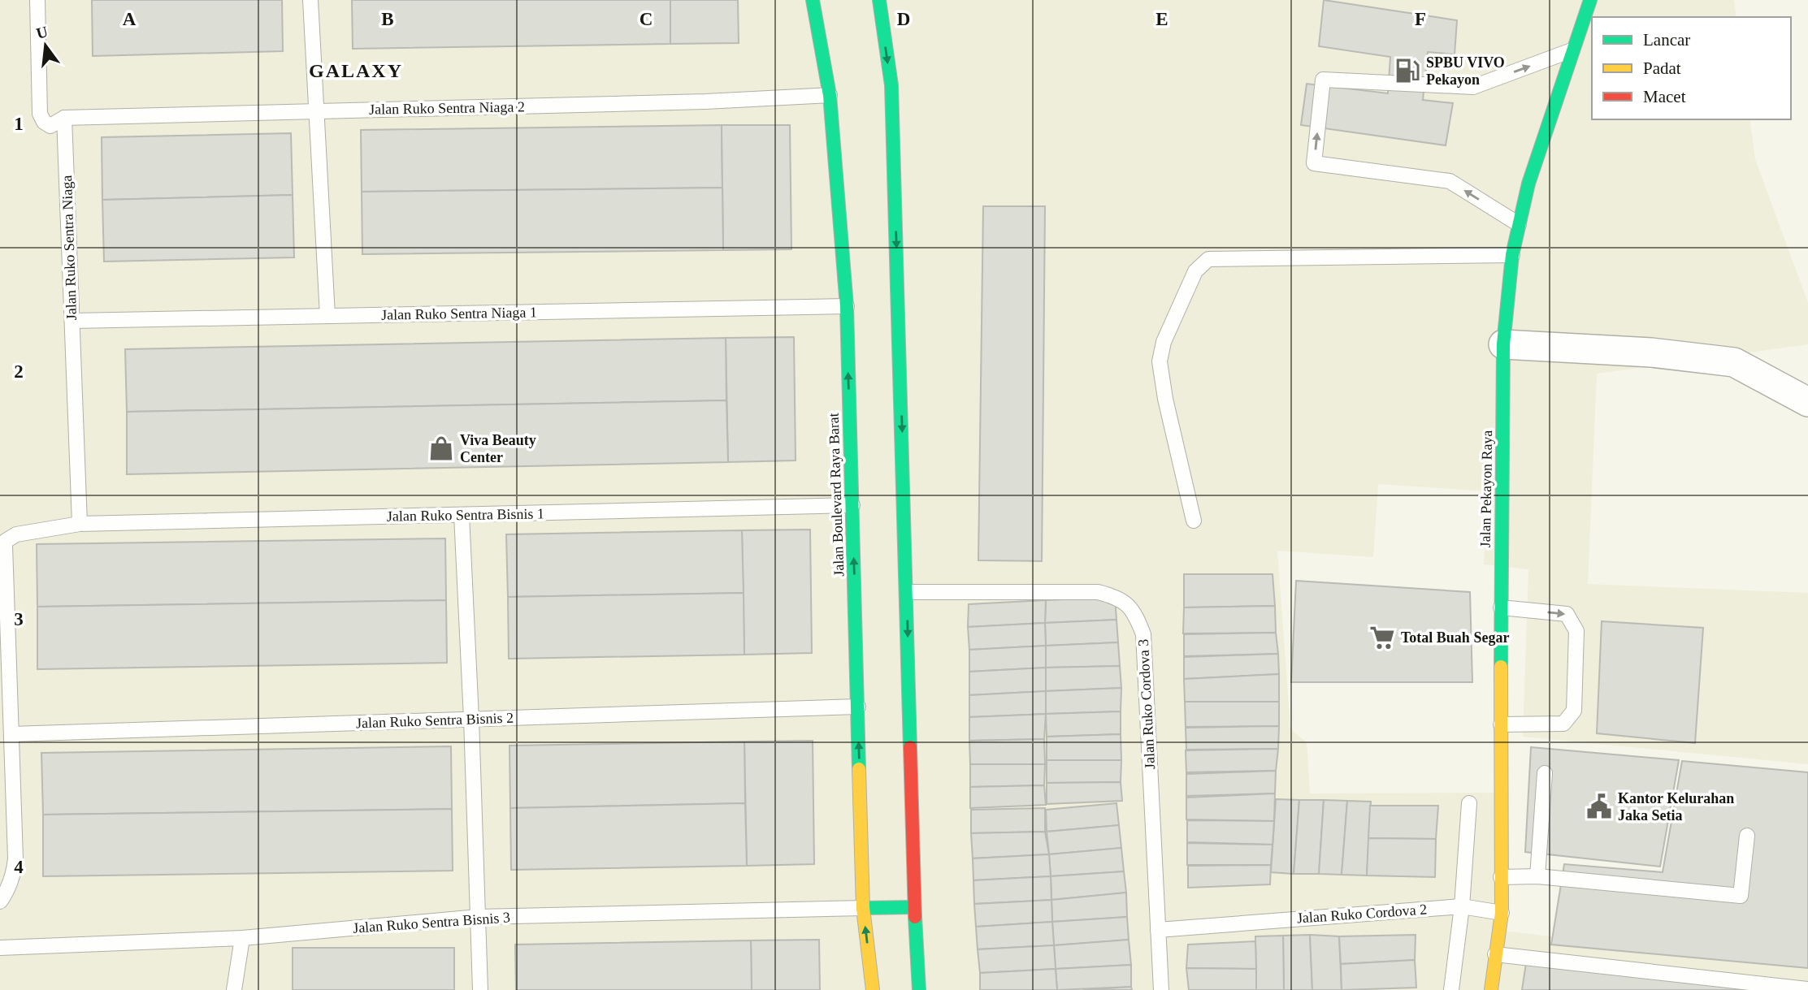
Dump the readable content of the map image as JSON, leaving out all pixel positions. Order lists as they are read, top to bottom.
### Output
{
  "streets": {
    "main road": ["Jalan Pekayon Raya", "Jalan Boulevard Raya Barat"],
    "lane": [
      "Jalan Ruko Sentra Niaga 2",
      "Jalan Ruko Sentra Niaga",
      "Jalan Ruko Sentra Niaga 1",
      "Jalan Ruko Sentra Bisnis 1",
      "Jalan Ruko Cordova 3",
      "Jalan Ruko Sentra Bisnis 2",
      "Jalan Ruko Cordova 2",
      "Jalan Ruko Sentra Bisnis 3"
    ]
  },
  "crossings": [
    ["Jalan Ruko Sentra Niaga 2", "Jalan Ruko Sentra Niaga"],
    ["Jalan Ruko Sentra Niaga 2", "Jalan Boulevard Raya Barat"],
    ["Jalan Ruko Sentra Niaga", "Jalan Ruko Sentra Niaga 1"],
    ["Jalan Ruko Sentra Niaga", "Jalan Ruko Sentra Bisnis 1"],
    ["Jalan Ruko Sentra Niaga 1", "Jalan Boulevard Raya Barat"],
    ["Jalan Pekayon Raya", "Jalan Ruko Cordova 2"],
    ["Jalan Boulevard Raya Barat", "Jalan Ruko Sentra Bisnis 1"],
    ["Jalan Boulevard Raya Barat", "Jalan Ruko Sentra Bisnis 2"],
    ["Jalan Boulevard Raya Barat", "Jalan Ruko Sentra Bisnis 3"],
    ["Jalan Ruko Sentra Bisnis 1", "Jalan Ruko Sentra Bisnis 2"],
    ["Jalan Ruko Cordova 3", "Jalan Ruko Cordova 2"]
  ],
  "districts": ["GALAXY"],
  "places": {
    "fuel station": ["SPBU VIVO Pekayon"],
    "shop": ["Viva Beauty Center"],
    "supermarket": ["Total Buah Segar"],
    "public building": ["Kantor Kelurahan Jaka Setia"]
  },
  "legend": ["Lancar", "Padat", "Macet"],
  "north": "top",
  "grid": {
    "columns": [
      "A",
      "B",
      "C",
      "D",
      "E",
      "F"
    ],
    "rows": [
      "1",
      "2",
      "3",
      "4"
    ]
  }
}
